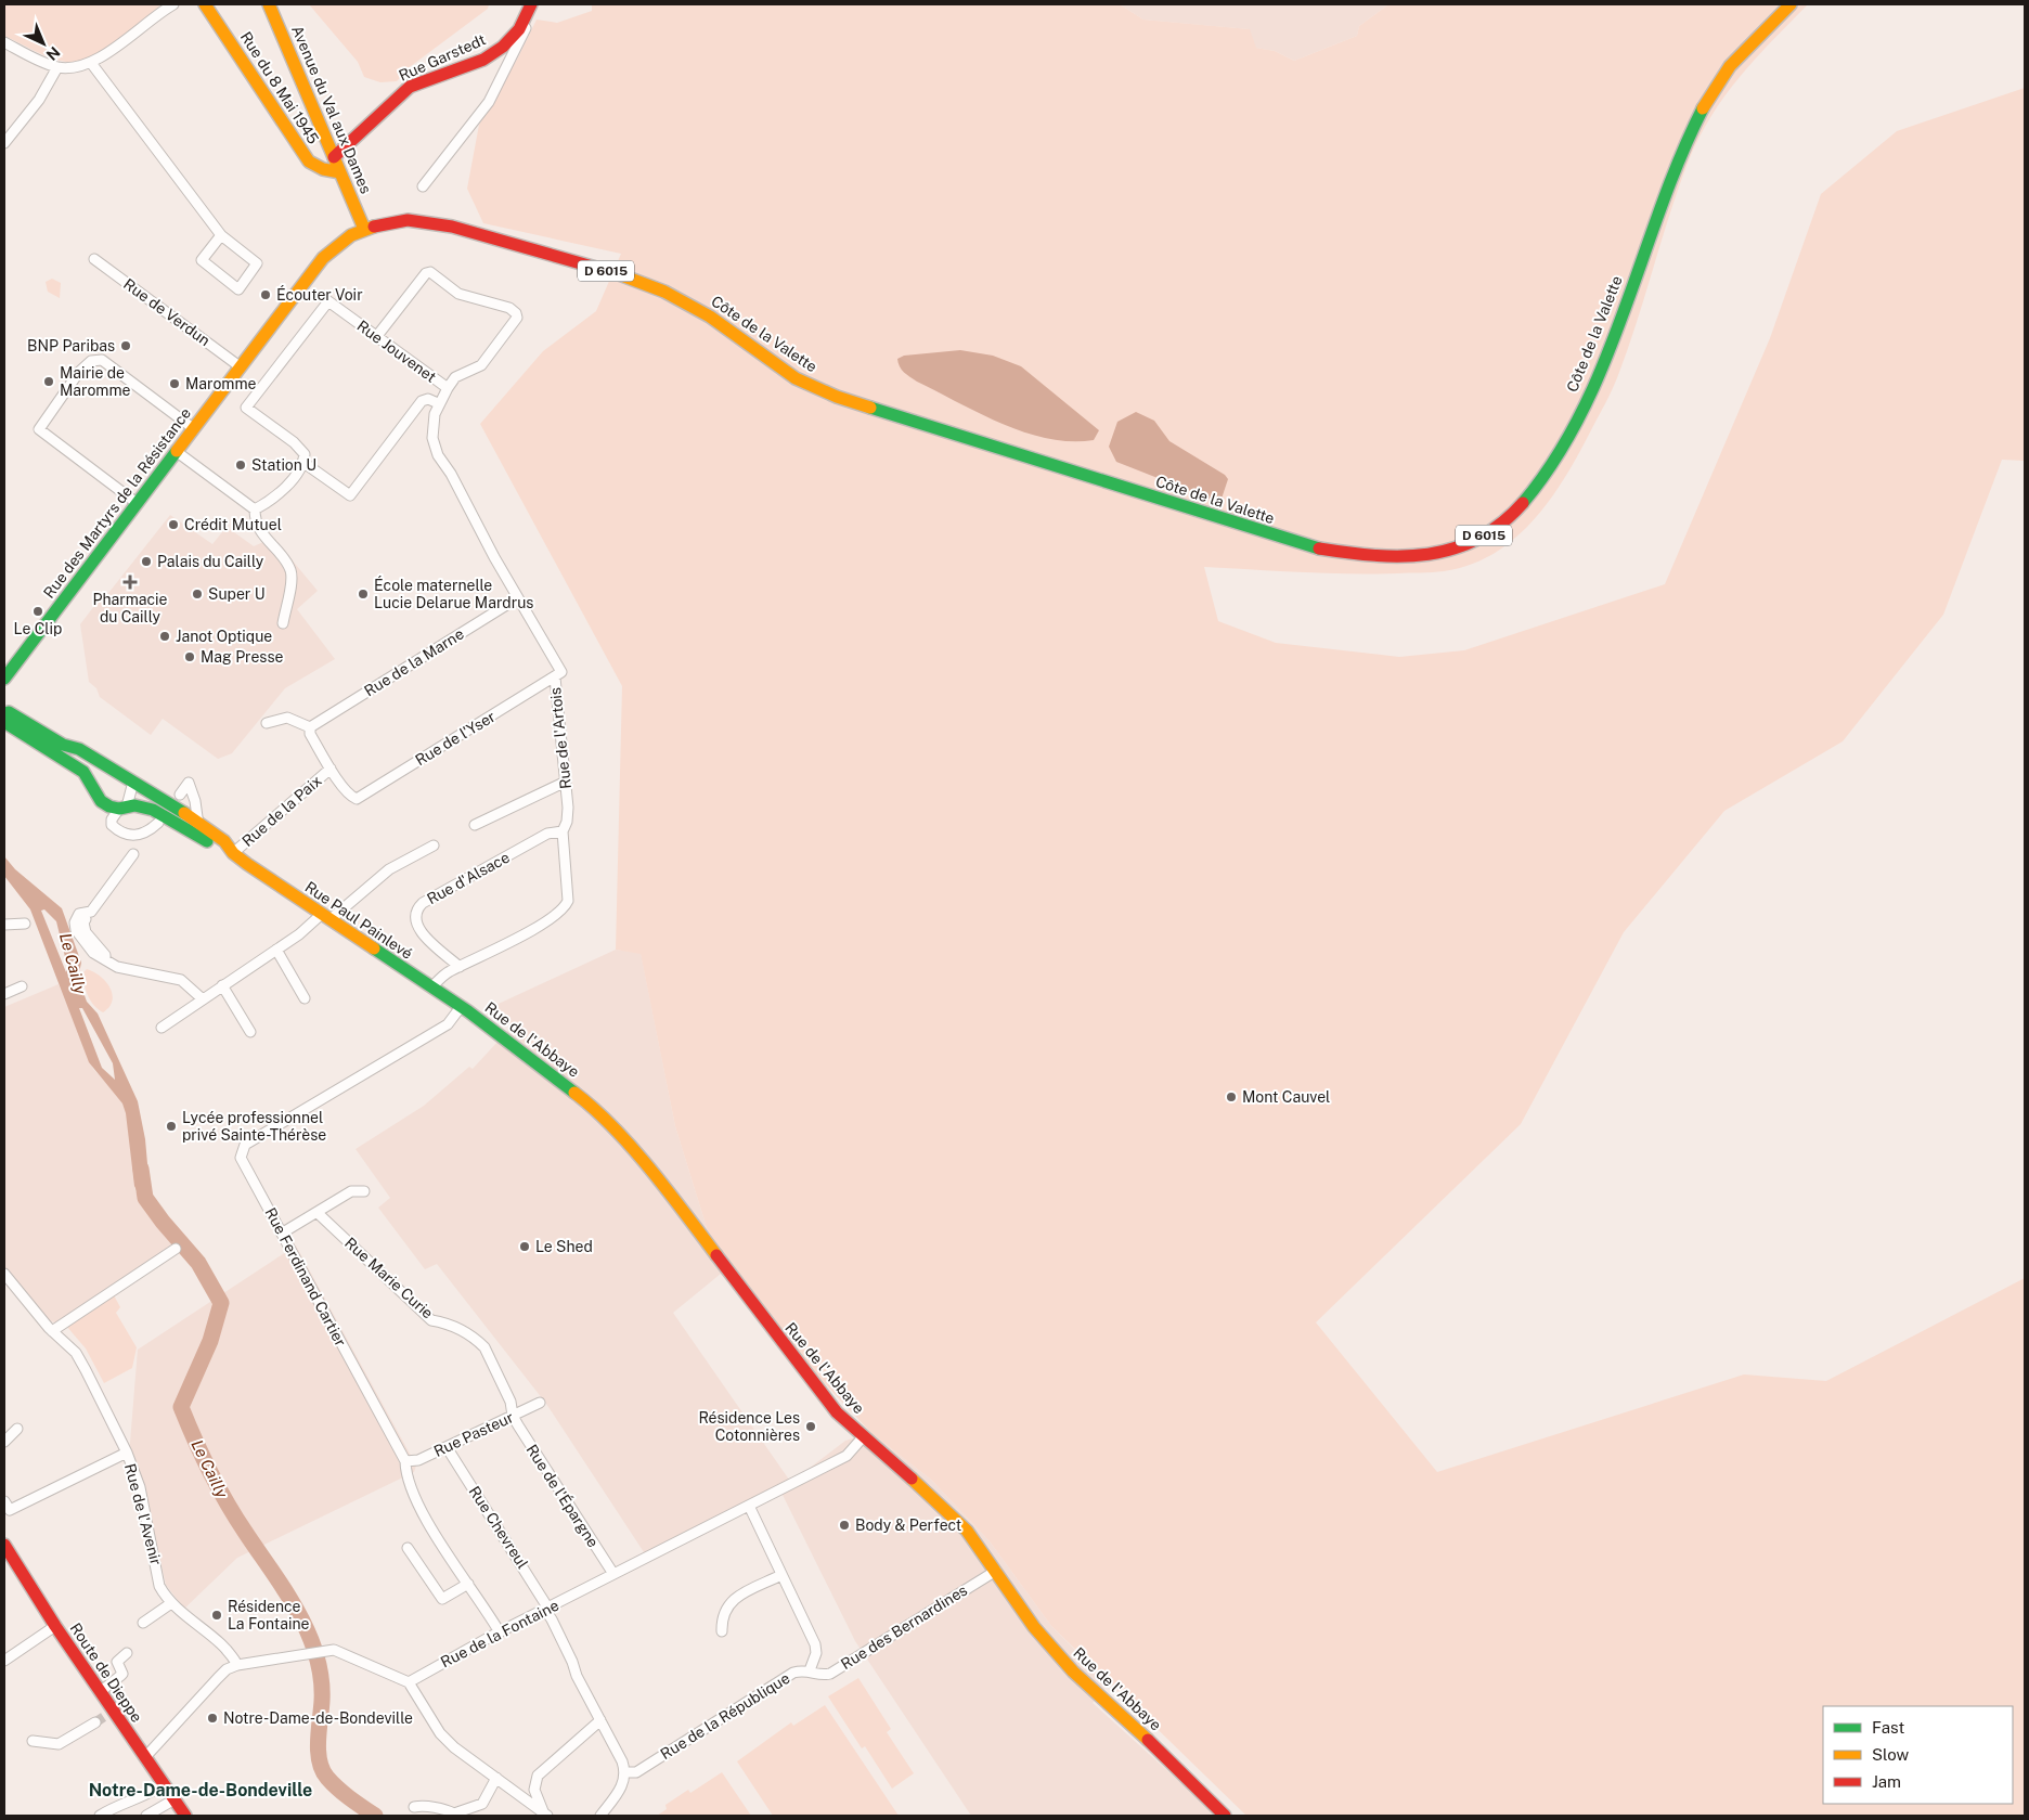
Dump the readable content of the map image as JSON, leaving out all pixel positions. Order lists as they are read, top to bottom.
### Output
{
  "streets": {
    "main road": [
      "Rue Garstedt",
      "Rue du 8 Mai 1945",
      "Avenue du Val aux Dames",
      "D 6015",
      "Côte de la Valette",
      "Rue des Martyrs de la Résistance",
      "Rue Paul Painlevé",
      "Rue de l'Abbaye",
      "Route de Dieppe"
    ],
    "street": [
      "Rue de Verdun",
      "Rue Jouvenet",
      "Rue de la Marne",
      "Rue de l'Yser",
      "Rue de l'Artois",
      "Rue de la Paix",
      "Rue d'Alsace",
      "Rue Ferdinand Cartier",
      "Rue Marie Curie",
      "Rue Pasteur",
      "Rue de l'Épargne",
      "Rue de l'Avenir",
      "Rue Chevreul",
      "Rue des Bernardines",
      "Rue de la Fontaine",
      "Rue de la République"
    ]
  },
  "crossings": [
    ["Rue Garstedt", "Avenue du Val aux Dames"],
    ["Rue du 8 Mai 1945", "Avenue du Val aux Dames"],
    ["Avenue du Val aux Dames", "Côte de la Valette"],
    ["Avenue du Val aux Dames", "Rue des Martyrs de la Résistance"],
    ["Rue de Verdun", "Rue des Martyrs de la Résistance"],
    ["Côte de la Valette", "Rue des Martyrs de la Résistance"],
    ["Rue Jouvenet", "Rue de l'Artois"],
    ["Rue de la Marne", "Rue de l'Artois"],
    ["Rue de l'Yser", "Rue de l'Artois"],
    ["Rue de l'Yser", "Rue de la Paix"],
    ["Rue de l'Artois", "Rue d'Alsace"],
    ["Rue de la Paix", "Rue Paul Painlevé"],
    ["Rue Paul Painlevé", "Rue de l'Abbaye"],
    ["Rue Paul Painlevé", "Rue Ferdinand Cartier"],
    ["Rue de l'Abbaye", "Rue Ferdinand Cartier"],
    ["Rue de l'Abbaye", "Rue des Bernardines"],
    ["Rue de l'Abbaye", "Rue de la Fontaine"],
    ["Rue Ferdinand Cartier", "Rue Pasteur"],
    ["Rue Ferdinand Cartier", "Rue de la Fontaine"],
    ["Rue Marie Curie", "Rue Pasteur"],
    ["Rue Marie Curie", "Rue de l'Épargne"],
    ["Rue Pasteur", "Rue de l'Épargne"],
    ["Rue Pasteur", "Rue Chevreul"],
    ["Rue de l'Épargne", "Rue de la Fontaine"],
    ["Rue Chevreul", "Rue de la Fontaine"],
    ["Rue Chevreul", "Rue de la République"],
    ["Rue des Bernardines", "Rue de la République"],
    ["Rue de la Fontaine", "Rue de la République"]
  ],
  "districts": ["Notre-Dame-de-Bondeville"],
  "water": ["Le Cailly"],
  "places": {
    "other": [
      "Écouter Voir",
      "BNP Paribas",
      "Mairie de Maromme",
      "Maromme",
      "Station U",
      "Crédit Mutuel",
      "Palais du Cailly",
      "Super U",
      "École maternelle Lucie Delarue Mardrus",
      "Le Clip",
      "Janot Optique",
      "Mag Presse",
      "Mont Cauvel",
      "Lycée professionnel privé Sainte-Thérèse",
      "Le Shed",
      "Résidence Les Cotonnières",
      "Body & Perfect",
      "Résidence La Fontaine",
      "Notre-Dame-de-Bondeville"
    ],
    "health": ["Pharmacie du Cailly"]
  },
  "legend": ["Fast", "Slow", "Jam"],
  "north": "bottom right"
}
